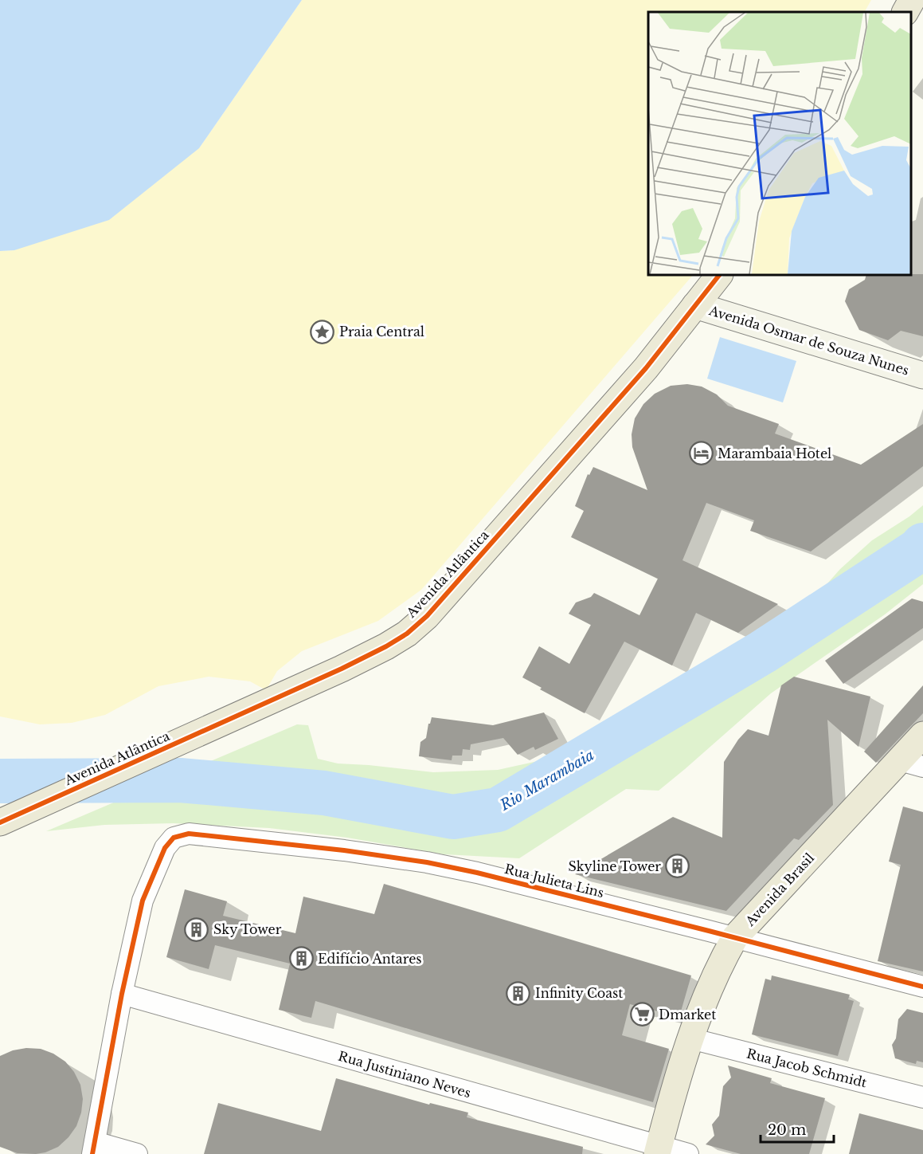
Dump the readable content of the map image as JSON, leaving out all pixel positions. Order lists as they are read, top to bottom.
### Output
{
  "streets": {
    "main road": ["Avenida Atlântica", "Avenida Brasil"],
    "street": [
      "Avenida Osmar de Souza Nunes",
      "Rua Julieta Lins",
      "Rua Jacob Schmidt",
      "Rua Justiniano Neves"
    ]
  },
  "crossings": [
    ["Avenida Osmar de Souza Nunes", "Avenida Atlântica"],
    ["Rua Julieta Lins", "Avenida Brasil"],
    ["Rua Julieta Lins", "Rua Justiniano Neves"],
    ["Avenida Brasil", "Rua Jacob Schmidt"],
    ["Avenida Brasil", "Rua Justiniano Neves"]
  ],
  "water": ["Rio Marambaia"],
  "places": {
    "place": ["Praia Central"],
    "hotel": ["Marambaia Hotel"],
    "building": [
      "Skyline Tower",
      "Sky Tower",
      "Edifício Antares",
      "Infinity Coast"
    ],
    "supermarket": ["Dmarket"]
  },
  "scale_bar": "20 m"
}
